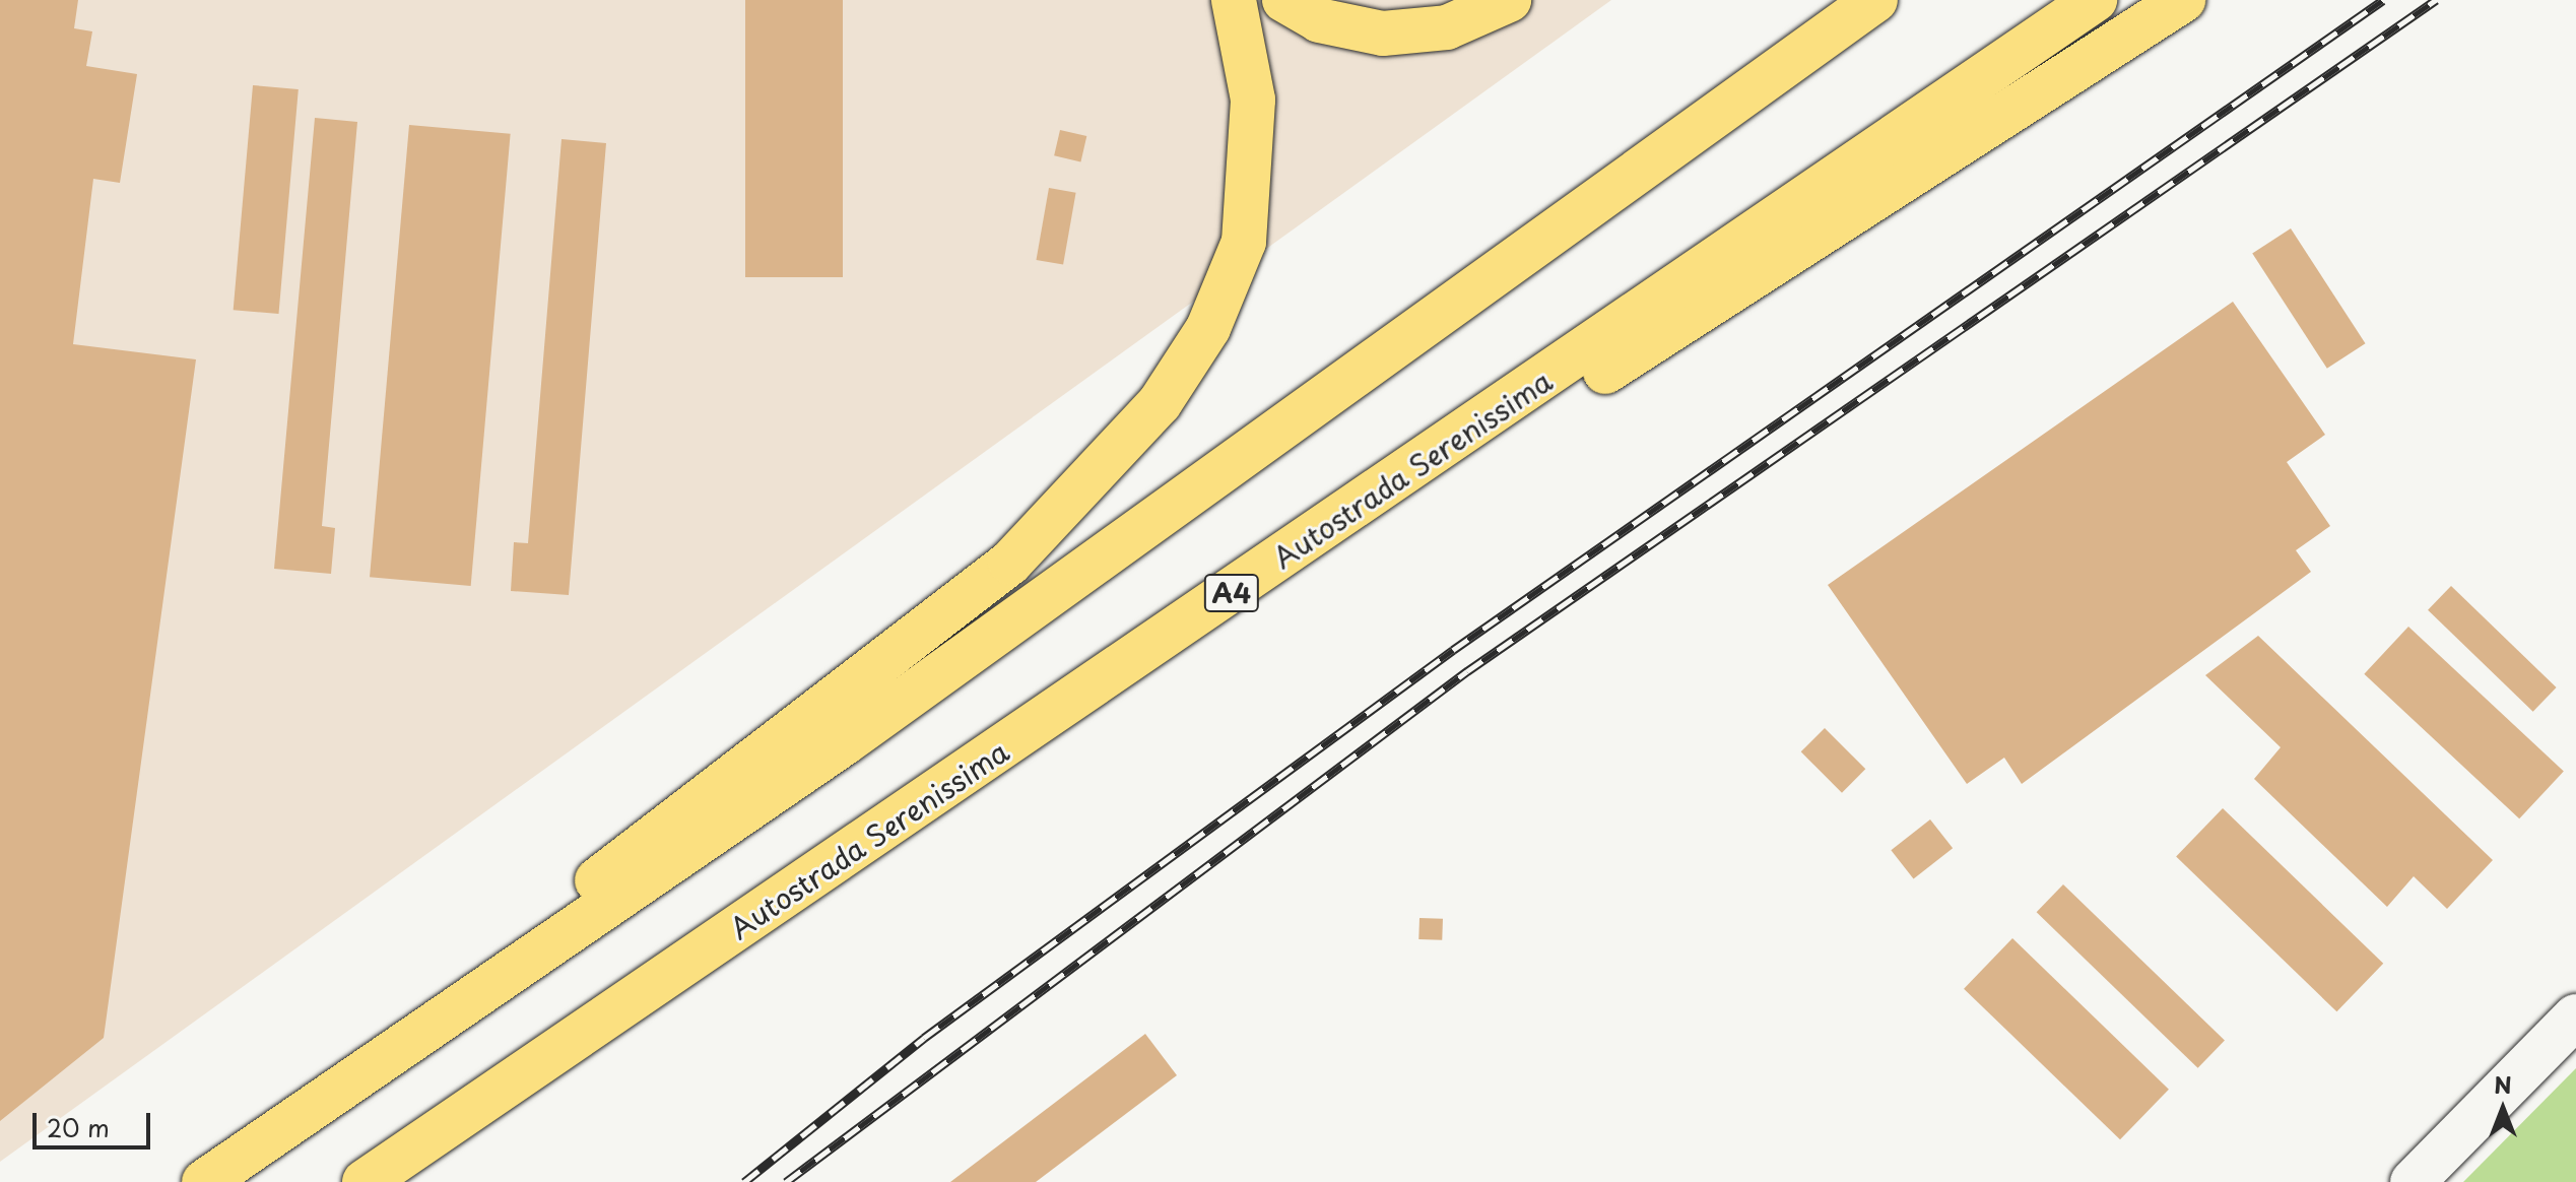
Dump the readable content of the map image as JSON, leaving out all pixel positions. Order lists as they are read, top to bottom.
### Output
{
  "streets": {
    "main road": ["Autostrada Serenissima", "A4"]
  },
  "scale_bar": "20 m",
  "north": "top"
}
